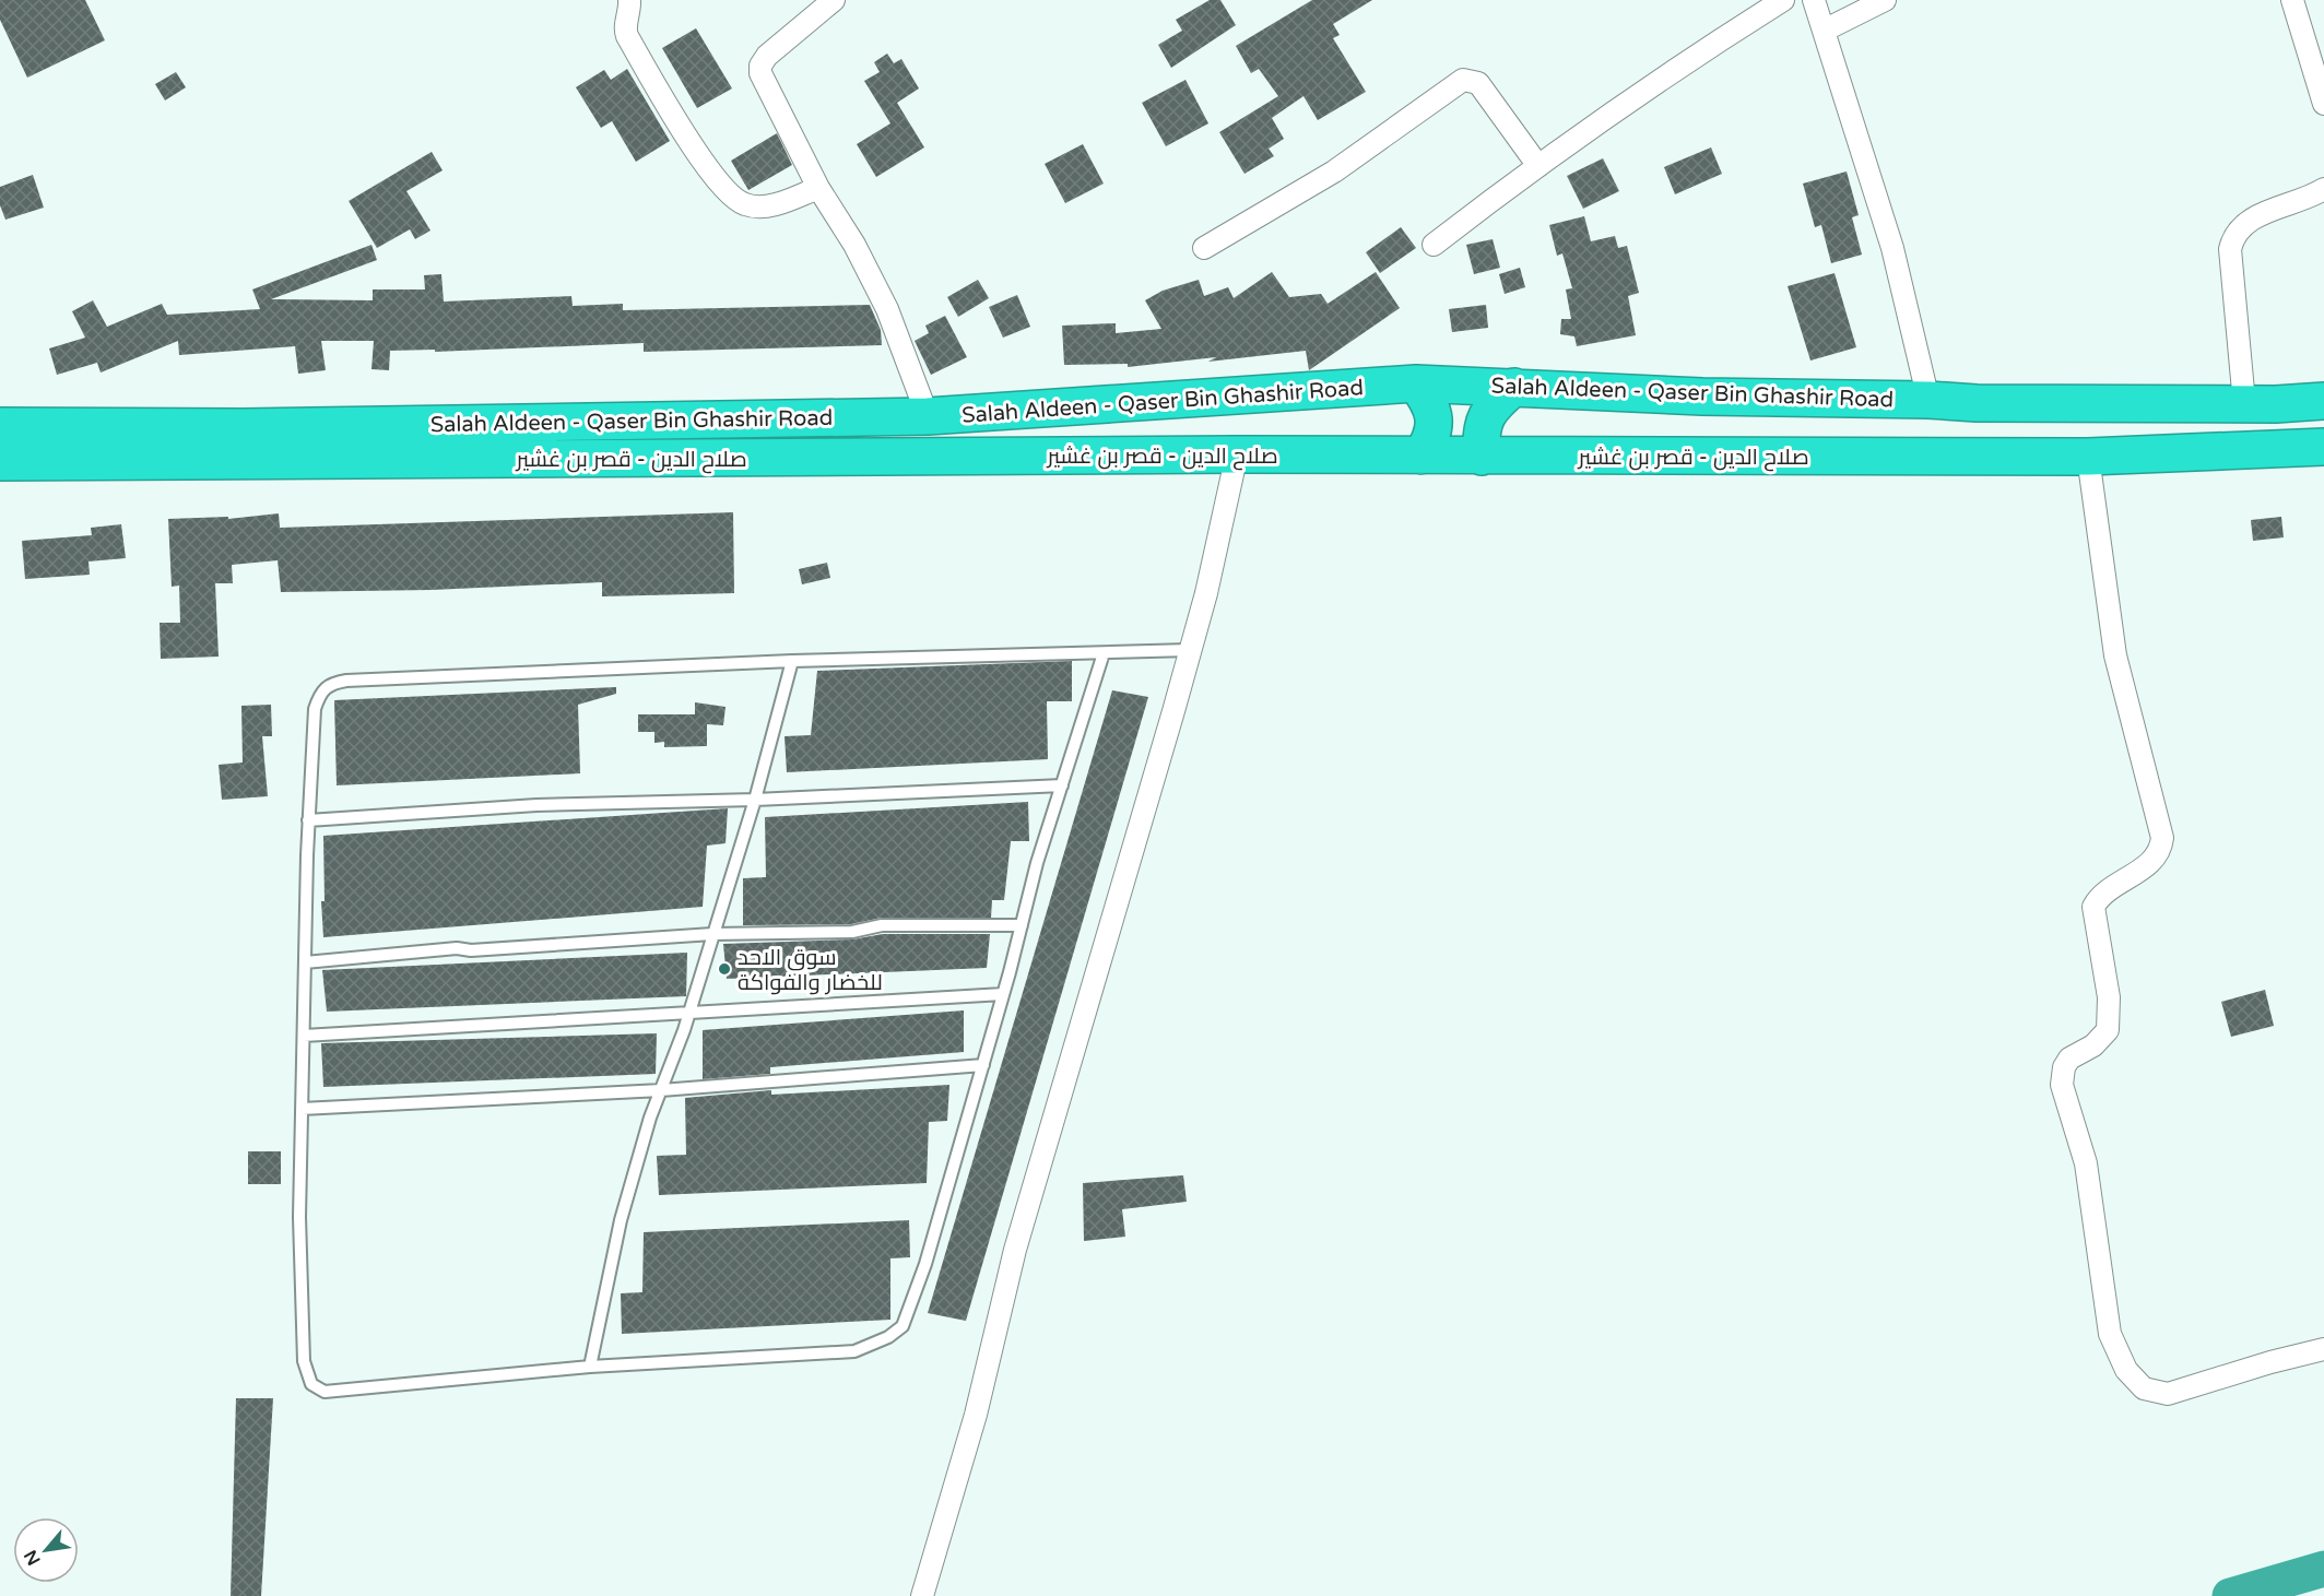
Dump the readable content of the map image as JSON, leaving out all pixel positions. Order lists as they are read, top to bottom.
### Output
{
  "streets": {
    "highway": ["Salah Aldeen - Qaser Bin Ghashir Road", "صلاح الدين - قصر بن غشير"]
  },
  "places": ["سوق الاحد للخضار والفواكة"],
  "north": "bottom left"
}
